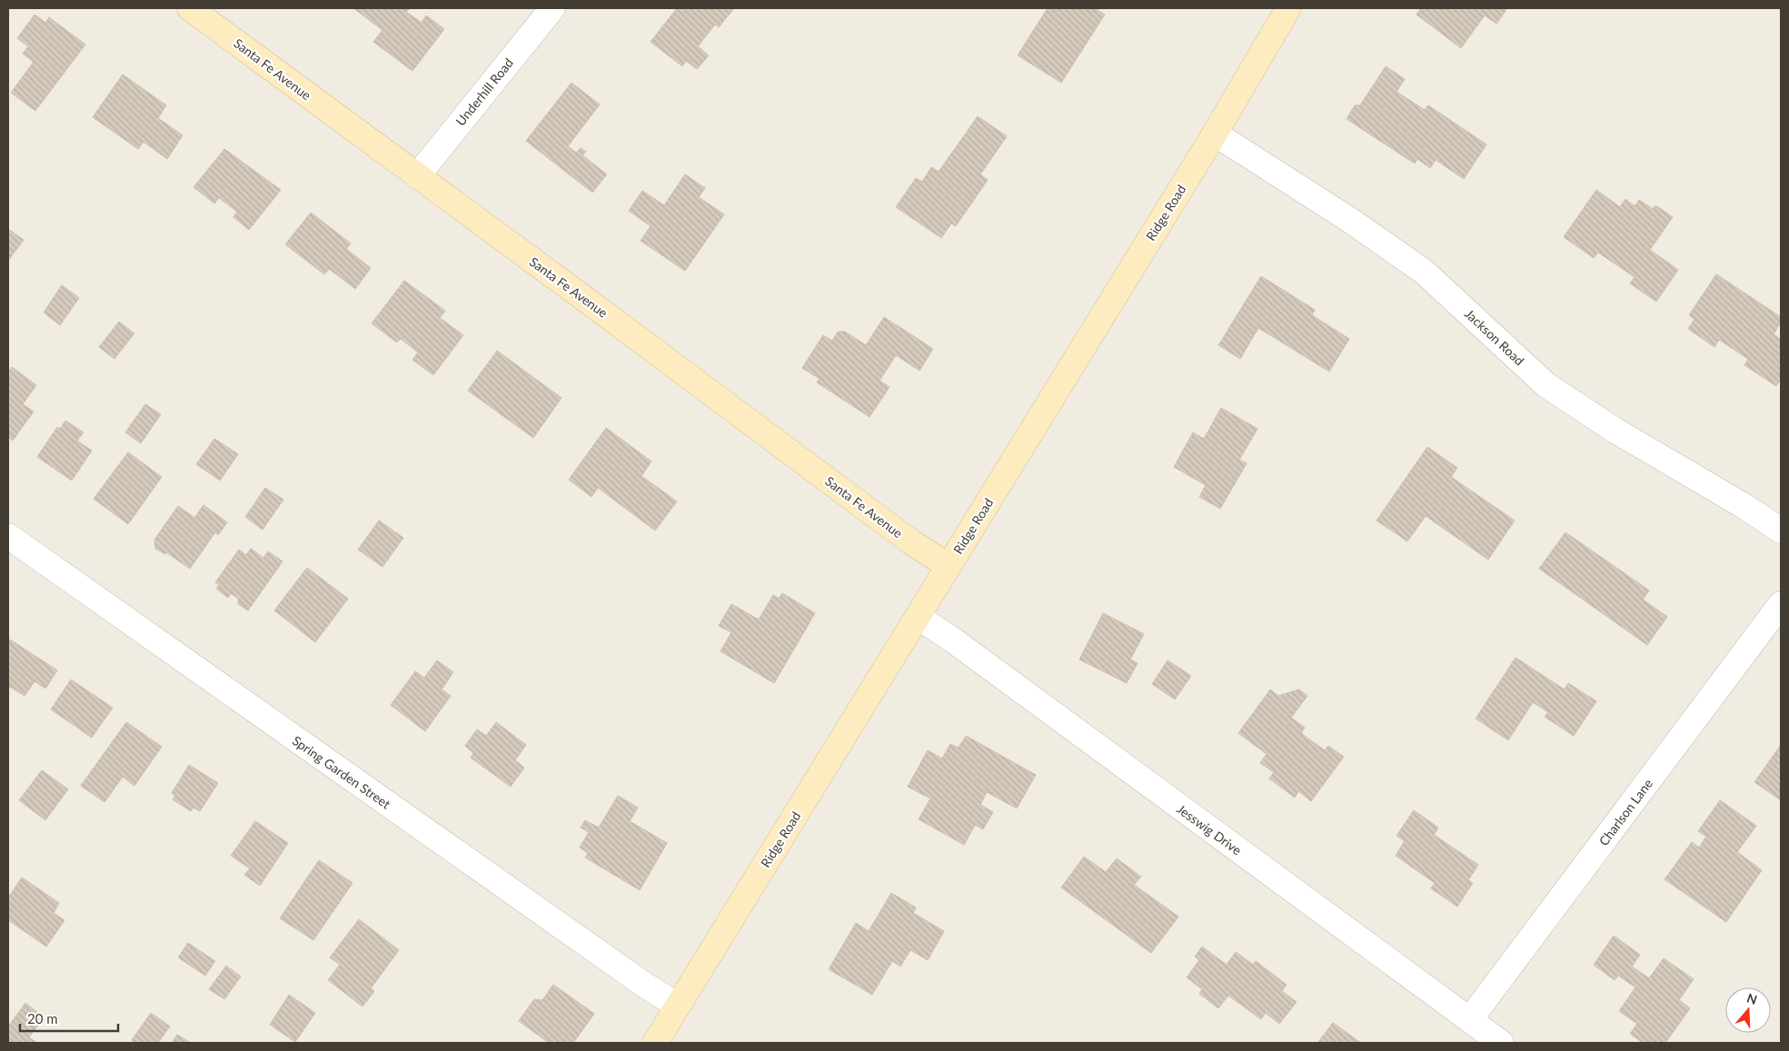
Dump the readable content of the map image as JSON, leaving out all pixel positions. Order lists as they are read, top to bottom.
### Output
{
  "streets": {
    "main road": ["Santa Fe Avenue", "Ridge Road"],
    "street": [
      "Underhill Road",
      "Jackson Road",
      "Spring Garden Street",
      "Charlson Lane",
      "Jesswig Drive"
    ]
  },
  "crossings": [
    ["Santa Fe Avenue", "Underhill Road"],
    ["Santa Fe Avenue", "Ridge Road"],
    ["Ridge Road", "Jackson Road"],
    ["Ridge Road", "Spring Garden Street"],
    ["Ridge Road", "Jesswig Drive"],
    ["Charlson Lane", "Jesswig Drive"]
  ],
  "scale_bar": "20 m",
  "north": "top"
}
